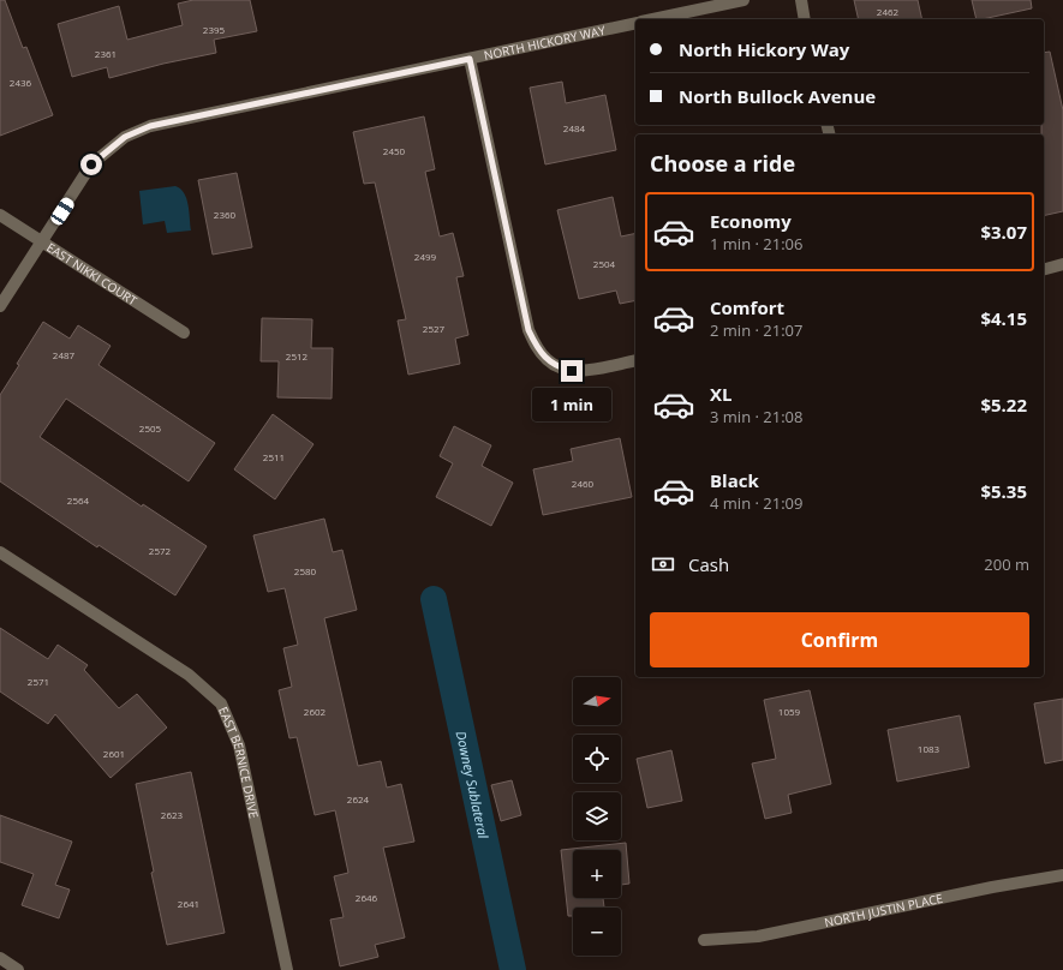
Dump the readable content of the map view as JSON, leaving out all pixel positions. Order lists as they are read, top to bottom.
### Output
{
  "streets": {
    "street": [
      "NORTH HICKORY WAY",
      "EAST NIKKI COURT",
      "EAST BERNICE DRIVE",
      "NORTH JUSTIN PLACE"
    ]
  },
  "crossings": [
    ["NORTH HICKORY WAY", "EAST NIKKI COURT"]
  ],
  "water": ["Downey Sublateral"],
  "house_numbers": [
    "2462",
    "2395",
    "2361",
    "2436",
    "2484",
    "2450",
    "2360",
    "2499",
    "2504",
    "2527",
    "2487",
    "2512",
    "2505",
    "2511",
    "2460",
    "2564",
    "2572",
    "2580",
    "2571",
    "2602",
    "1059",
    "1083",
    "2601",
    "2624",
    "2623",
    "2646",
    "2641"
  ],
  "north": "right",
  "page": {
    "banner": ["North Hickory Way", "North Bullock Avenue"],
    "heading": "Choose a ride",
    "list": [
      {
        "name": "Economy",
        "note": "1 min · 21:06",
        "value": "$3.07"
      },
      {
        "name": "Comfort",
        "note": "2 min · 21:07",
        "value": "$4.15"
      },
      {
        "name": "XL",
        "note": "3 min · 21:08",
        "value": "$5.22"
      },
      {
        "name": "Black",
        "note": "4 min · 21:09",
        "value": "$5.35"
      }
    ],
    "bubble": "1 min",
    "pay": ["Cash", "200 m"],
    "buttons": "Confirm",
    "map_buttons": ["+", "−"]
  }
}
